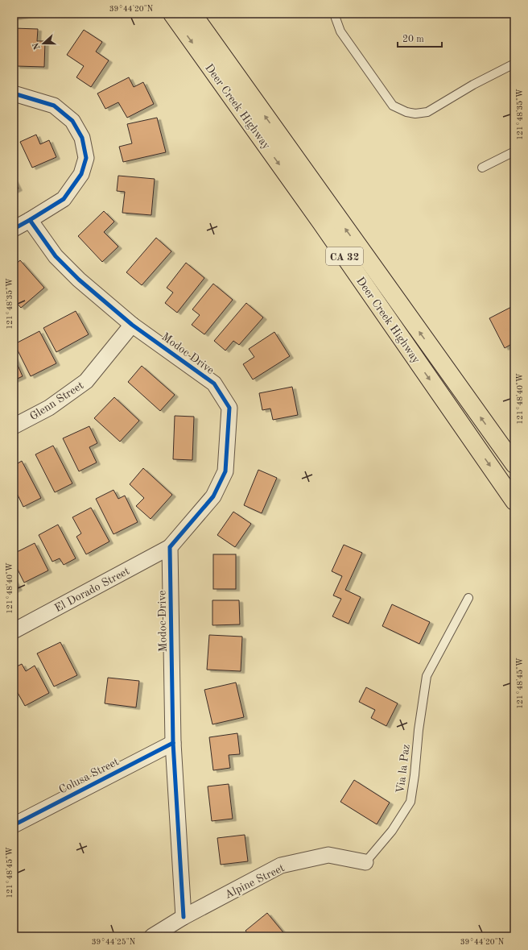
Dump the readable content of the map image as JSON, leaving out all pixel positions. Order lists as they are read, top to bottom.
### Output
{
  "streets": {
    "main road": ["Deer Creek Highway", "CA 32"],
    "street": [
      "Modoc Drive",
      "Glenn Street",
      "El Dorado Street",
      "Colusa Street",
      "Alpine Street"
    ],
    "lane": ["Via la Paz"]
  },
  "crossings": [
    ["Modoc Drive", "Glenn Street"],
    ["Modoc Drive", "El Dorado Street"],
    ["Modoc Drive", "Colusa Street"],
    ["Modoc Drive", "Alpine Street"],
    ["Via la Paz", "Alpine Street"]
  ],
  "scale_bar": "20 m",
  "north": "left",
  "coordinates": [
    "39°44'20\"N",
    "121°48'35\"W",
    "121°48'40\"W",
    "121°48'45\"W",
    "39°44'25\"N"
  ]
}
